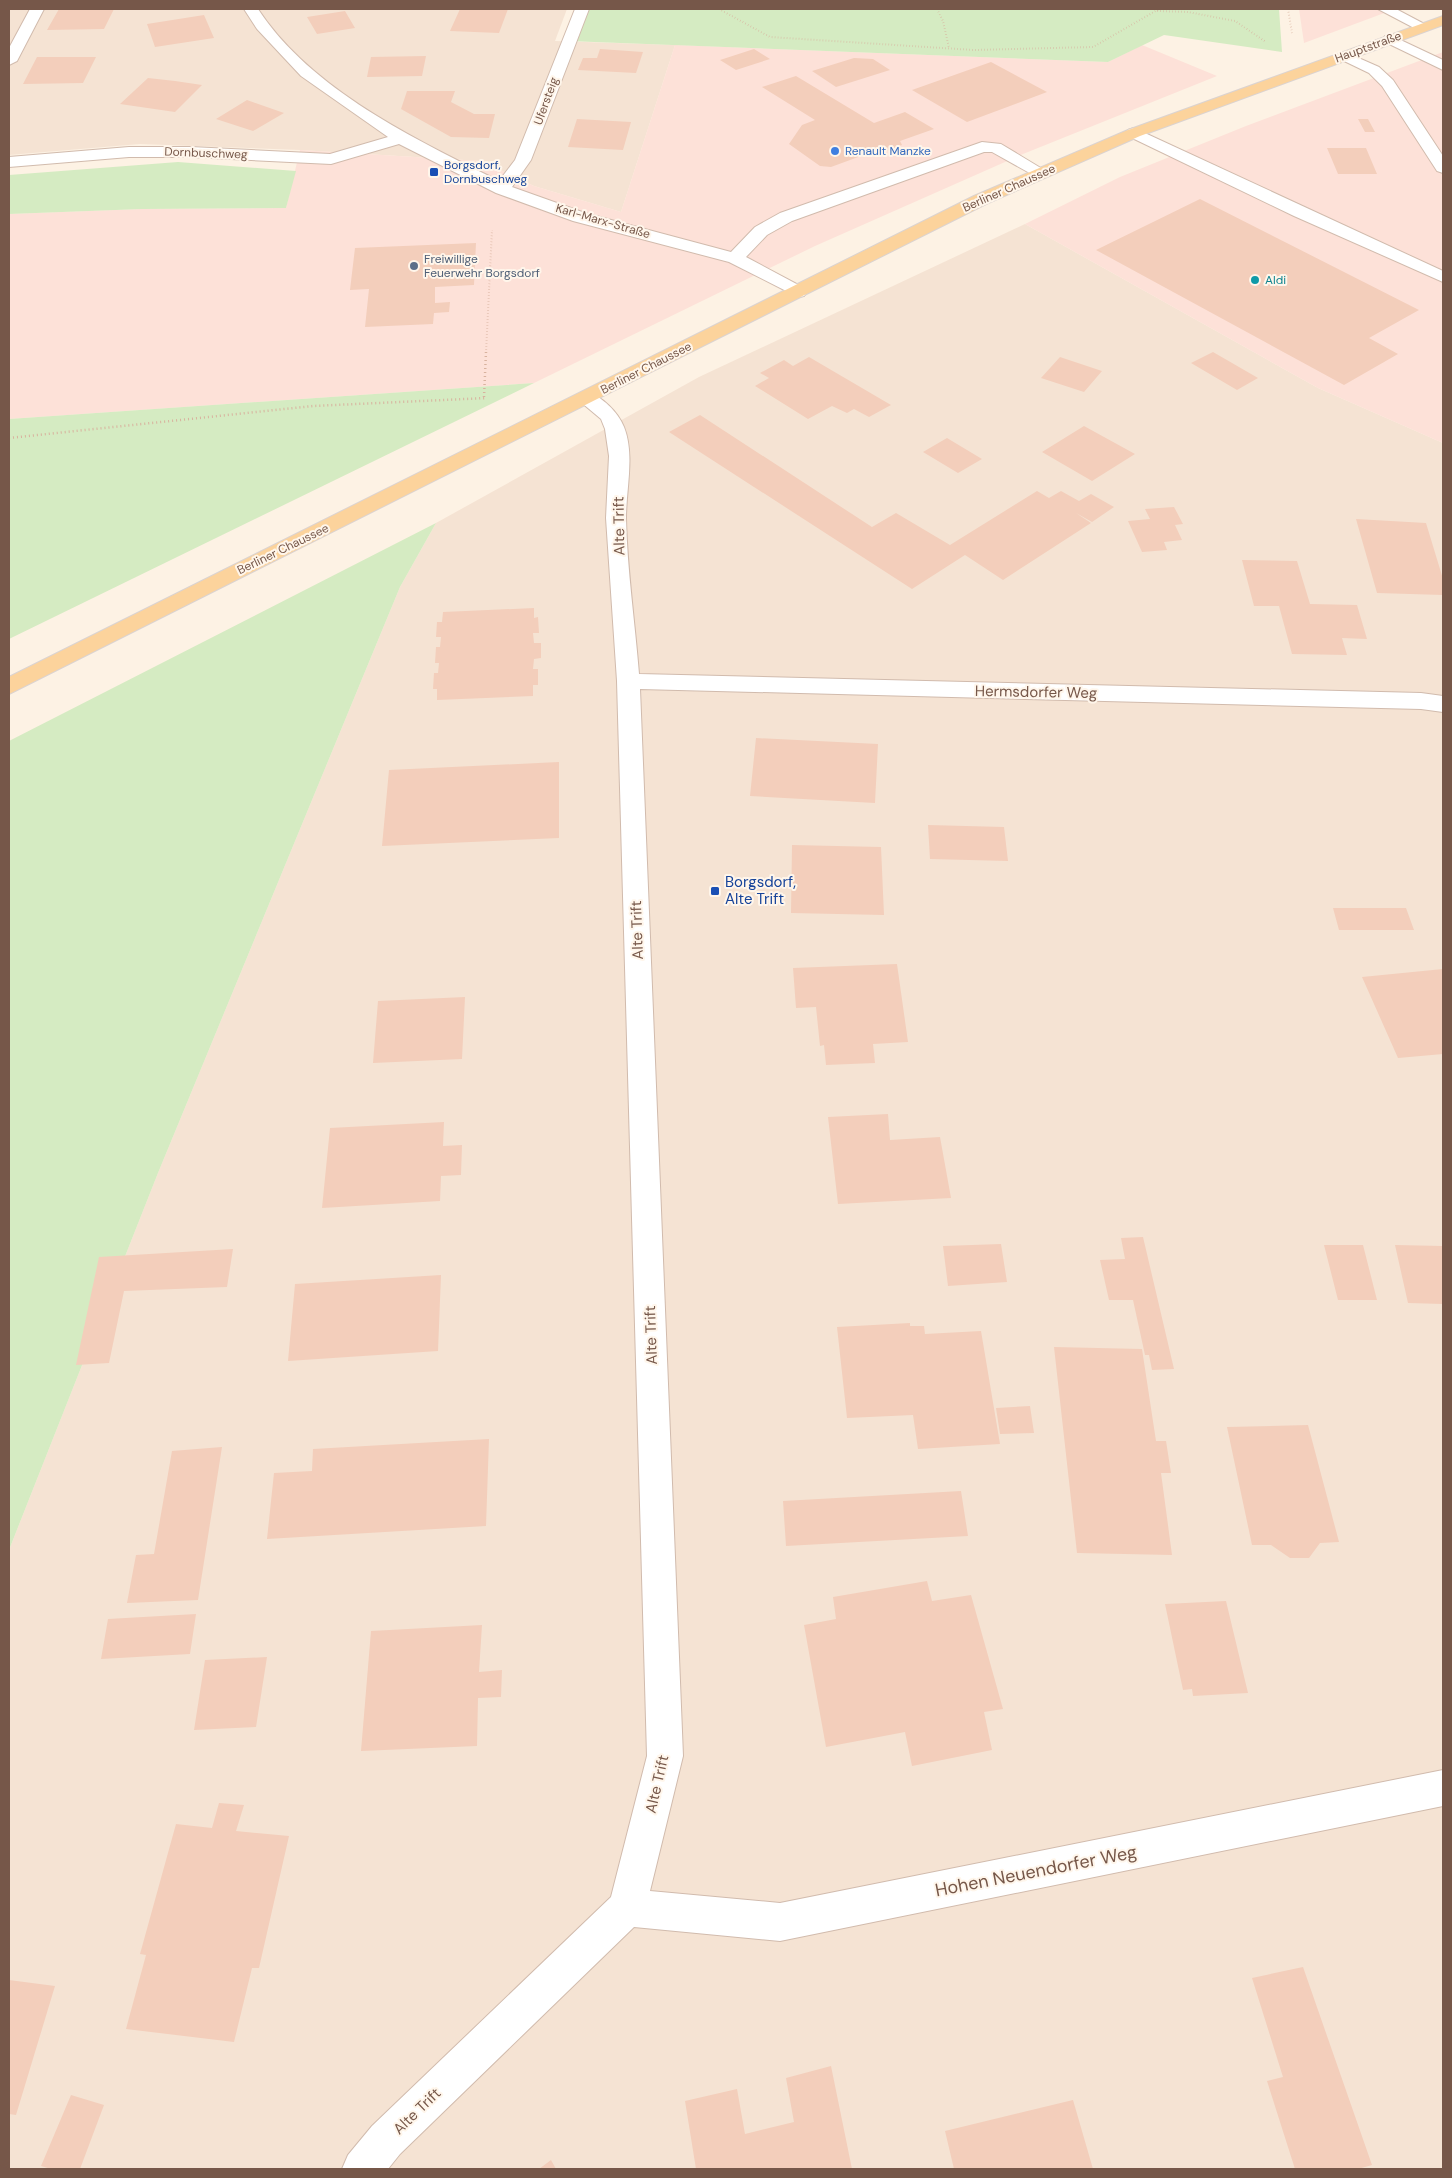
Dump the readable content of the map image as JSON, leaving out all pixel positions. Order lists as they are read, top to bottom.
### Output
{
  "streets": {
    "main road": ["Hauptstraße", "Berliner Chaussee"],
    "street": [
      "Ufersteig",
      "Dornbuschweg",
      "Karl-Marx-Straße",
      "Alte Trift",
      "Hermsdorfer Weg",
      "Hohen Neuendorfer Weg"
    ]
  },
  "crossings": [
    ["Hauptstraße", "Berliner Chaussee"],
    ["Ufersteig", "Karl-Marx-Straße"],
    ["Dornbuschweg", "Karl-Marx-Straße"],
    ["Berliner Chaussee", "Karl-Marx-Straße"],
    ["Berliner Chaussee", "Alte Trift"],
    ["Alte Trift", "Hermsdorfer Weg"],
    ["Alte Trift", "Hohen Neuendorfer Weg"]
  ],
  "places": {
    "other": ["Renault Manzke", "Freiwillige Feuerwehr Borgsdorf", "Aldi"],
    "transit": ["Borgsdorf, Dornbuschweg", "Borgsdorf, Alte Trift"]
  }
}
